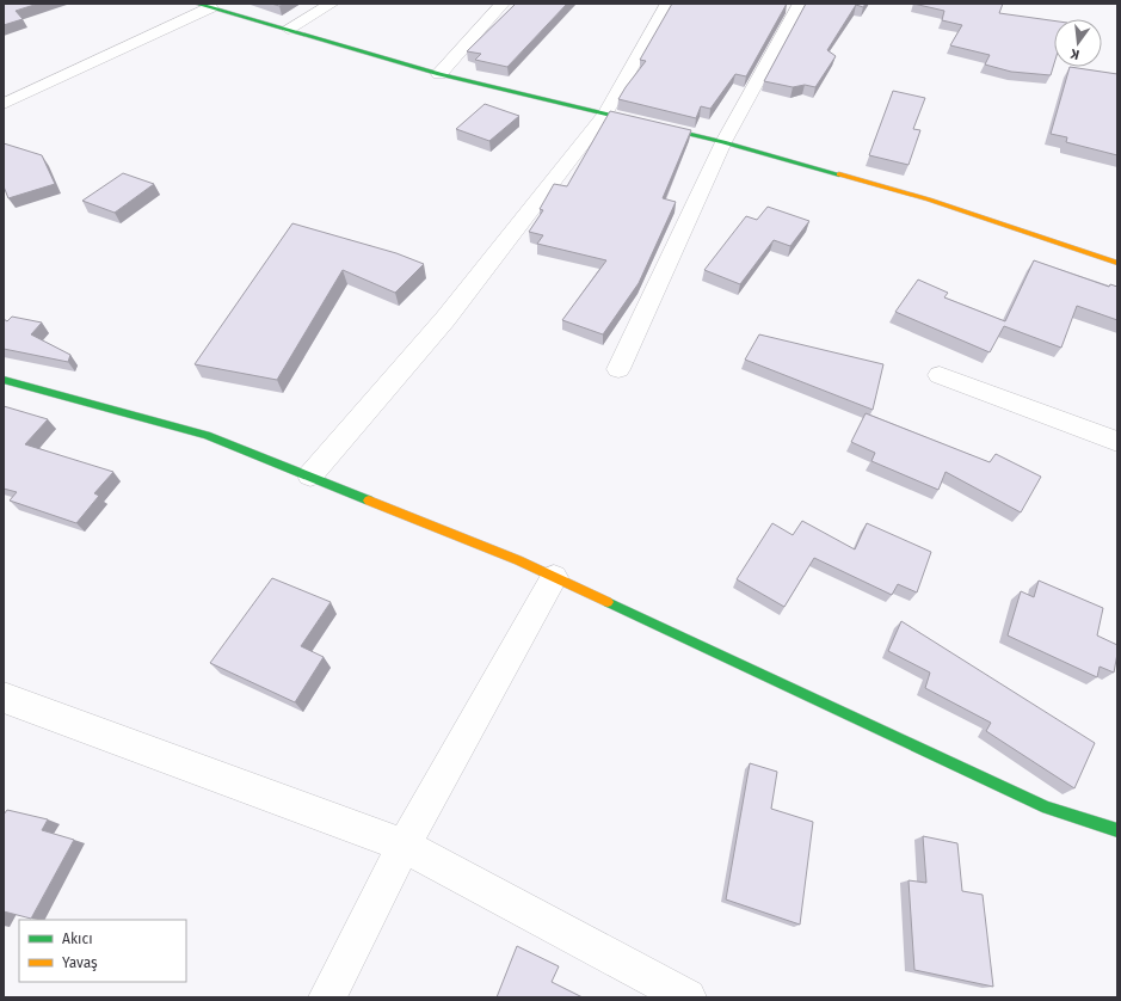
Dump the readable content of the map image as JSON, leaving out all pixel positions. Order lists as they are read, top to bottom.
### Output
{
  "legend": ["Akıcı", "Yavaş"],
  "north": "bottom"
}
